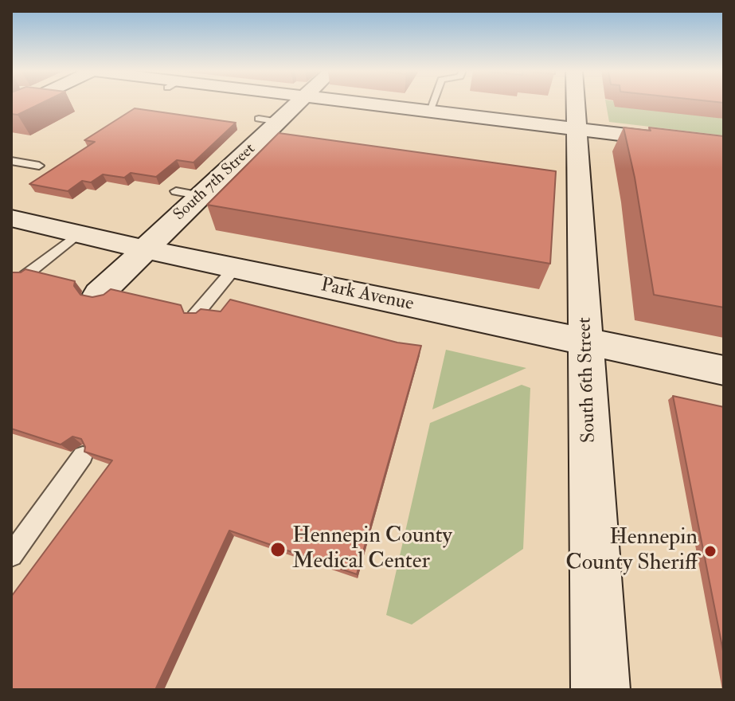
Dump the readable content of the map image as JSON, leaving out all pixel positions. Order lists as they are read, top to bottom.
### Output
{
  "streets": {
    "street": ["South 7th Street", "Park Avenue", "South 6th Street"]
  },
  "crossings": [
    ["South 7th Street", "Park Avenue"],
    ["Park Avenue", "South 6th Street"]
  ],
  "places": ["Hennepin County Medical Center", "Hennepin County Sheriff"]
}
